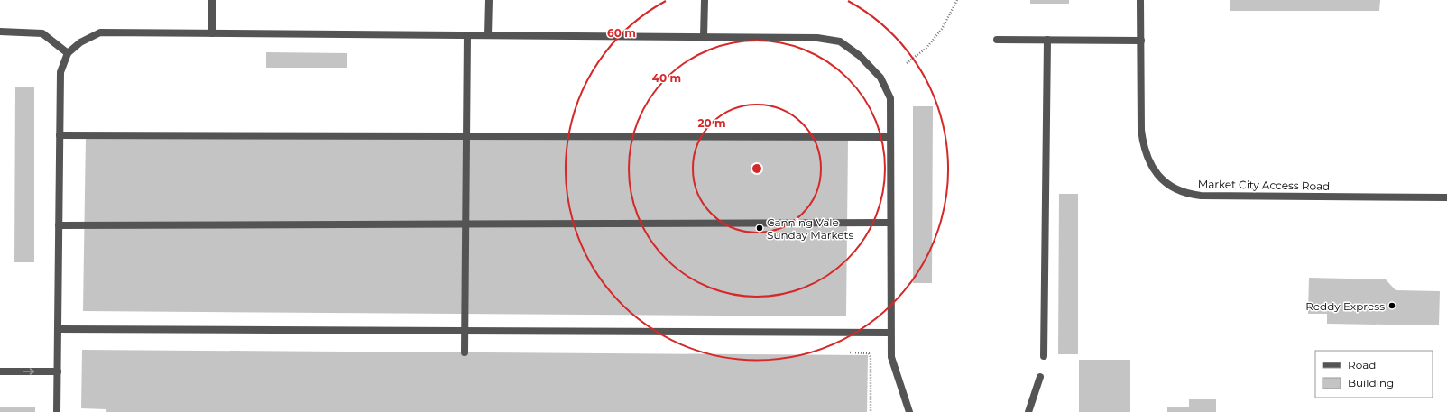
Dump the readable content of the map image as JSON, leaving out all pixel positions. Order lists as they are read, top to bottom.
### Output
{
  "streets": {
    "street": ["Market City Access Road"]
  },
  "places": ["Canning Vale Sunday Markets", "Reddy Express"],
  "legend": ["Road", "Building"],
  "rings": ["60 m", "40 m", "20 m"]
}
